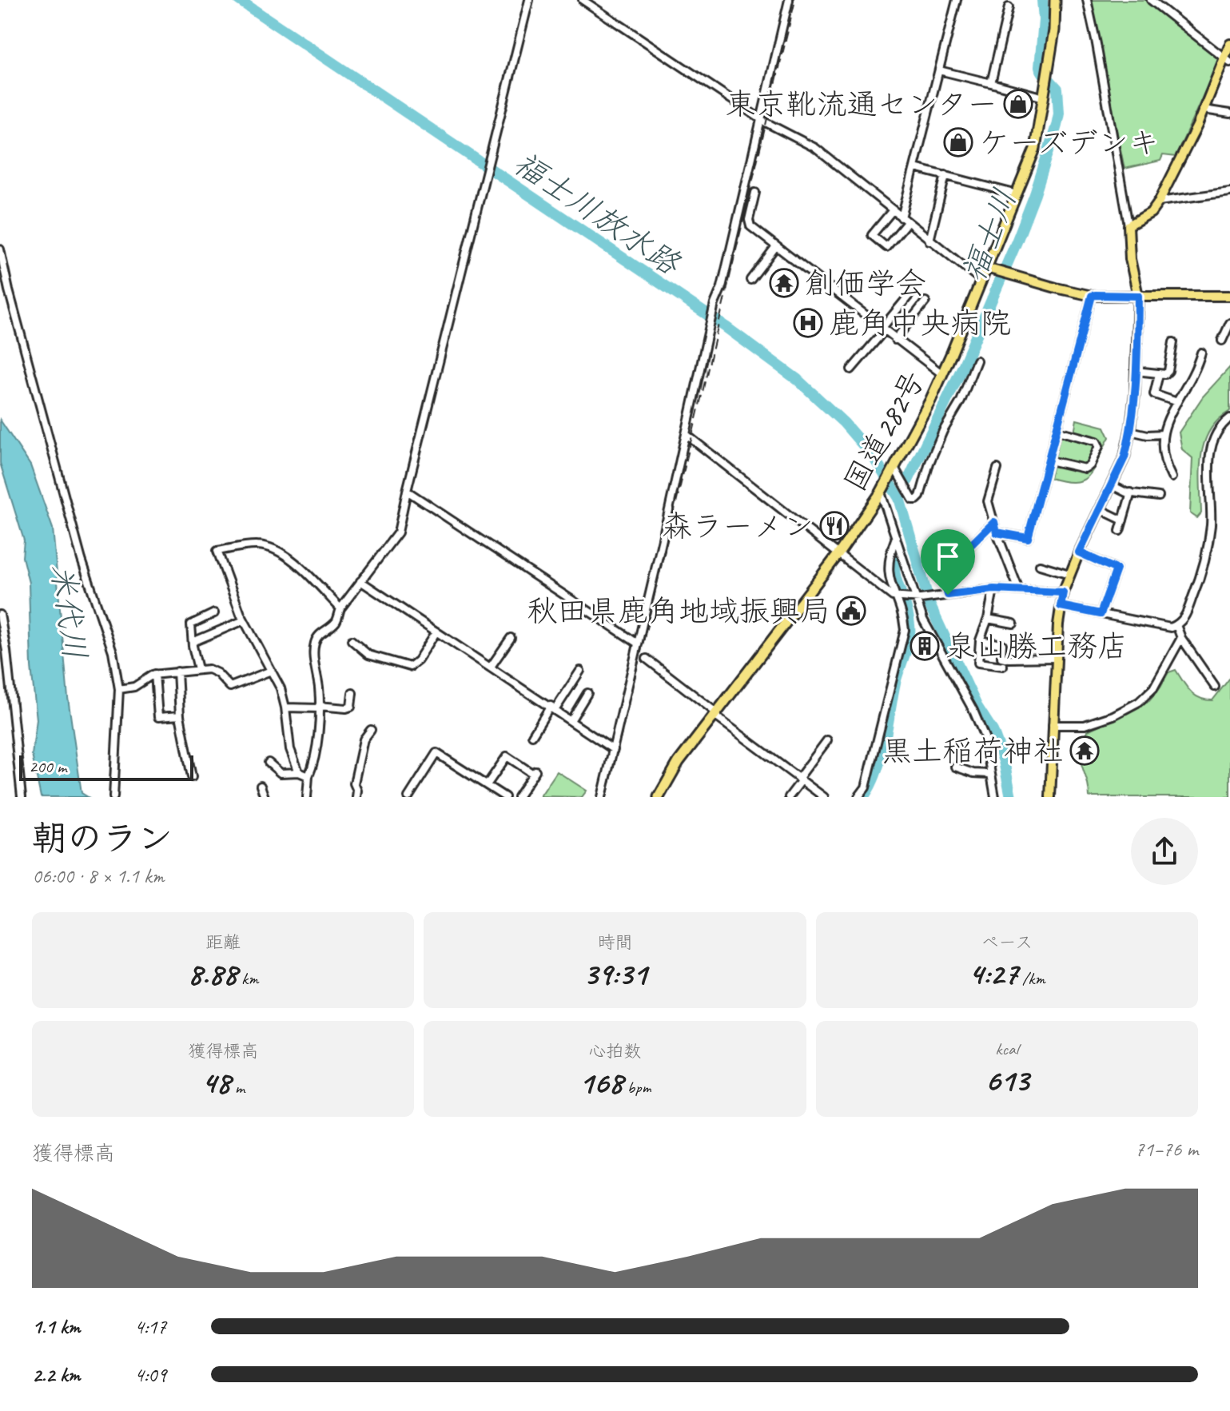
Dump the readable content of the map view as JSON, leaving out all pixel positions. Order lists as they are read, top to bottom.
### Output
{
  "streets": {
    "highway": ["国道282号"]
  },
  "water": ["福士川放水路", "福士川", "米代川"],
  "places": {
    "shop": ["東京靴流通センター", "ケーズデンキ"],
    "temple": ["創価学会", "黒土稲荷神社"],
    "hospital": ["鹿角中央病院"],
    "restaurant": ["森ラーメン"],
    "public building": ["秋田県鹿角地域振興局"],
    "building": ["泉山勝工務店"]
  },
  "scale_bar": "200 m",
  "page": {
    "scale": "200 m",
    "heading": ["朝のラン", "06:00 · 8 × 1.1 km"],
    "stats": [
      ["距離", "8.88 km"],
      ["時間", "39:31"],
      ["ペース", "4:27 /km"],
      ["獲得標高", "48 m"],
      ["心拍数", "168 bpm"],
      ["kcal", "613"]
    ],
    "chart": ["獲得標高", "71–76 m"],
    "list": [
      {
        "name": "1.1 km",
        "note": "4:17"
      },
      {
        "name": "2.2 km",
        "note": "4:09"
      }
    ]
  }
}
